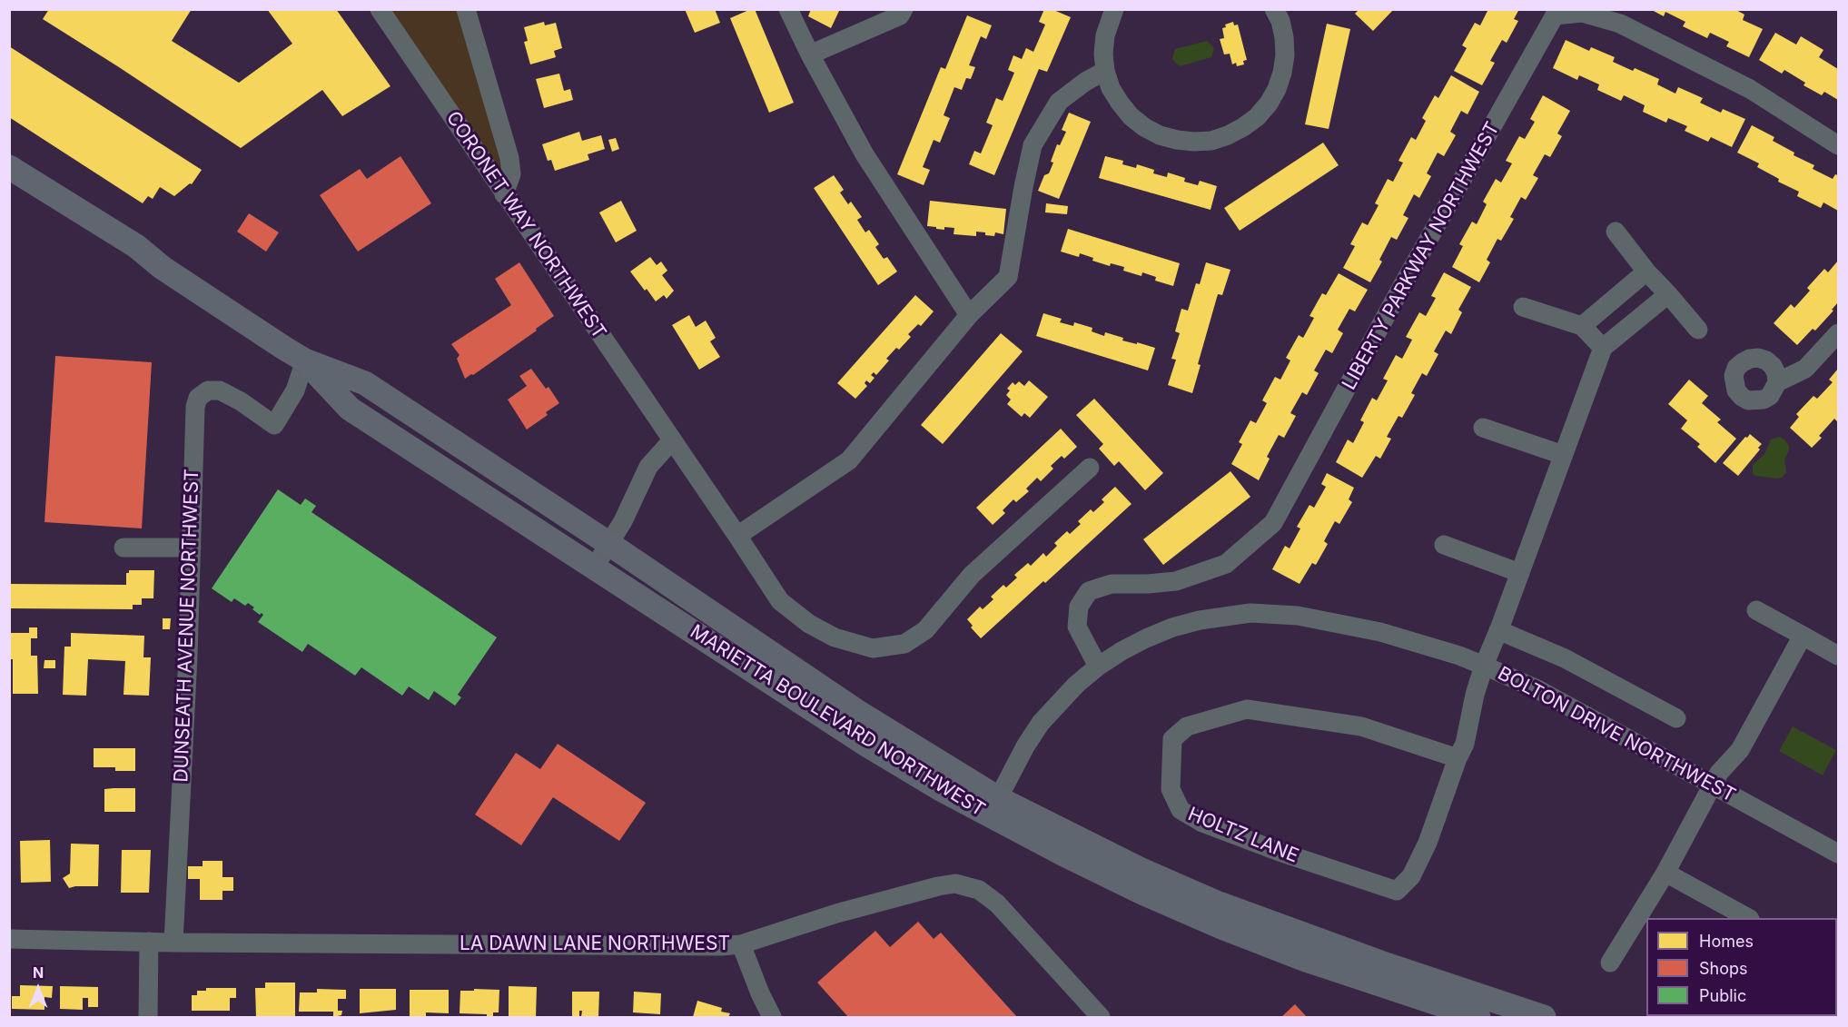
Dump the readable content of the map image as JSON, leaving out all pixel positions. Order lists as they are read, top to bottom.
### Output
{
  "streets": {
    "main road": ["MARIETTA BOULEVARD NORTHWEST"],
    "street": [
      "CORONET WAY NORTHWEST",
      "LIBERTY PARKWAY NORTHWEST",
      "DUNSEATH AVENUE NORTHWEST",
      "BOLTON DRIVE NORTHWEST",
      "HOLTZ LANE",
      "LA DAWN LANE NORTHWEST"
    ]
  },
  "crossings": [
    ["LIBERTY PARKWAY NORTHWEST", "BOLTON DRIVE NORTHWEST"],
    ["DUNSEATH AVENUE NORTHWEST", "MARIETTA BOULEVARD NORTHWEST"],
    ["DUNSEATH AVENUE NORTHWEST", "LA DAWN LANE NORTHWEST"],
    ["MARIETTA BOULEVARD NORTHWEST", "BOLTON DRIVE NORTHWEST"],
    ["BOLTON DRIVE NORTHWEST", "HOLTZ LANE"]
  ],
  "legend": ["Homes", "Shops", "Public"],
  "north": "top"
}
